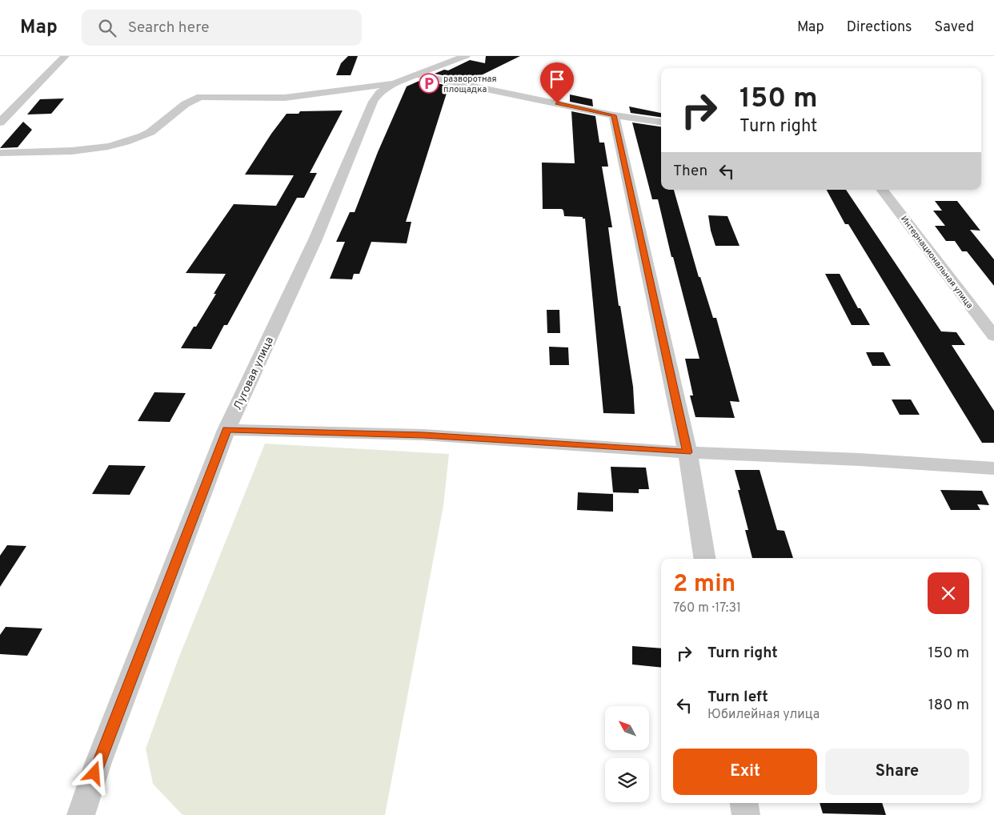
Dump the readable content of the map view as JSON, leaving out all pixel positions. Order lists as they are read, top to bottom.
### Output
{
  "streets": {
    "street": ["Интернациональная улица", "Луговая улица"]
  },
  "places": {
    "parking": ["разворотная площадка"]
  },
  "north": "top left",
  "page": {
    "header": "Map",
    "search": "Search here",
    "nav": ["Map", "Directions", "Saved"],
    "turn": ["150 m", "Turn right"],
    "then": "Then",
    "heading": ["2 min", "760 m · 17:31"],
    "list": [
      {
        "name": "Turn right",
        "value": "150 m"
      },
      {
        "name": "Turn left",
        "note": "Юбилейная улица",
        "value": "180 m"
      }
    ],
    "buttons": ["Exit", "Share"]
  }
}
